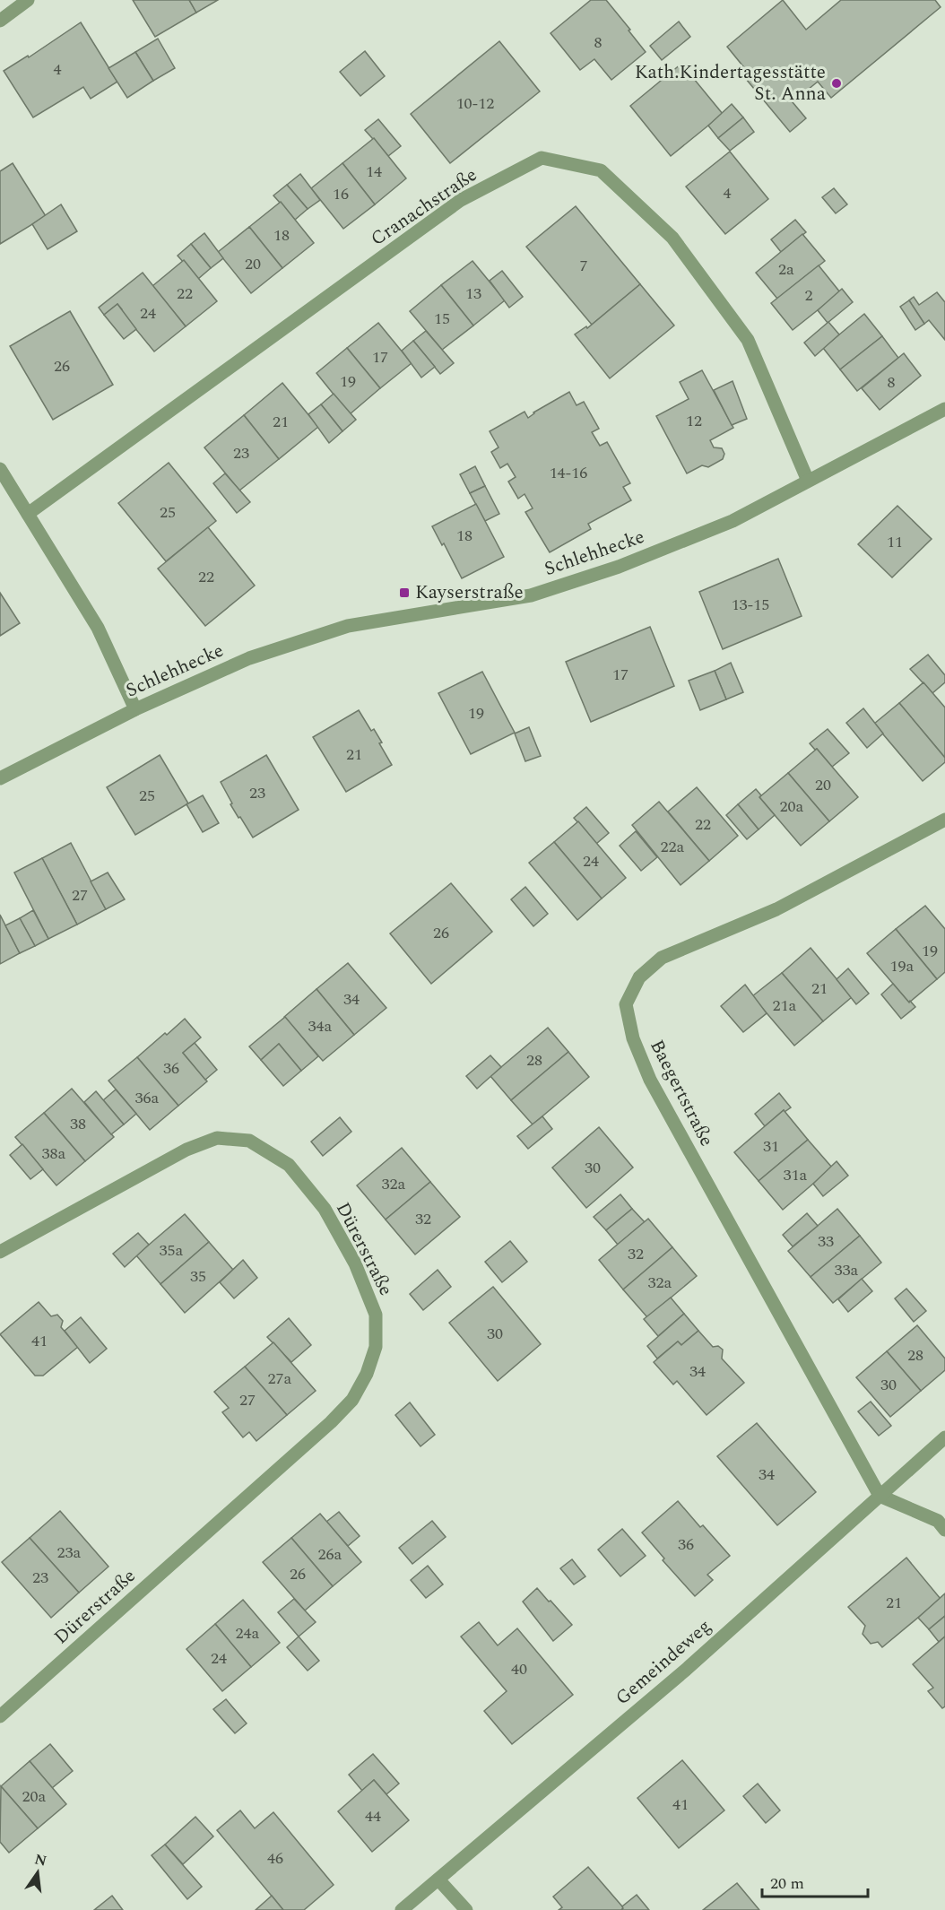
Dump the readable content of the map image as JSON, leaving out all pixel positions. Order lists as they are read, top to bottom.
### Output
{
  "streets": {
    "street": [
      "Cranachstraße",
      "Schlehhecke",
      "Baegertstraße",
      "Dürerstraße",
      "Gemeindeweg"
    ]
  },
  "crossings": [
    ["Cranachstraße", "Schlehhecke"],
    ["Baegertstraße", "Gemeindeweg"]
  ],
  "places": {
    "other": ["Kath.Kindertagesstätte St. Anna"],
    "transit": ["Kayserstraße"]
  },
  "house_numbers": [
    "8",
    "4",
    "10-12",
    "14",
    "4",
    "16",
    "18",
    "20",
    "7",
    "2a",
    "22",
    "13",
    "2",
    "24",
    "15",
    "17",
    "26",
    "19",
    "8",
    "12",
    "21",
    "23",
    "14-16",
    "25",
    "18",
    "11",
    "22",
    "13-15",
    "17",
    "19",
    "21",
    "20",
    "23",
    "25",
    "20a",
    "22",
    "22a",
    "24",
    "27",
    "26",
    "19",
    "19a",
    "21",
    "34",
    "21a",
    "34a",
    "28",
    "36",
    "36a",
    "38",
    "31",
    "38a",
    "30",
    "31a",
    "32a",
    "32",
    "33",
    "35a",
    "32",
    "33a",
    "35",
    "32a",
    "30",
    "41",
    "28",
    "34",
    "27a",
    "30",
    "27",
    "34",
    "36",
    "23a",
    "26a",
    "26",
    "23",
    "21",
    "24a",
    "24",
    "40",
    "20a",
    "41",
    "44",
    "46"
  ],
  "scale_bar": "20 m",
  "north": "top"
}
